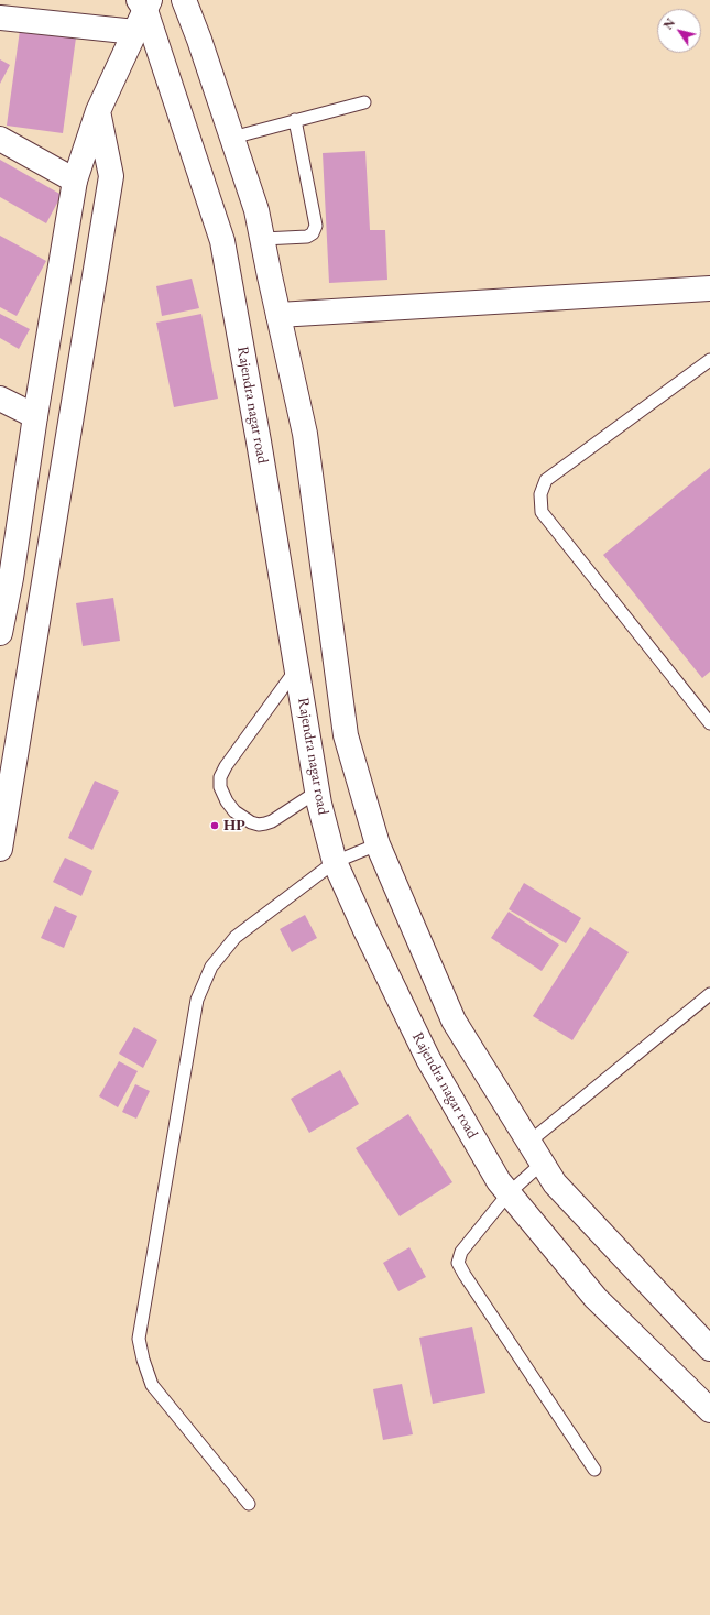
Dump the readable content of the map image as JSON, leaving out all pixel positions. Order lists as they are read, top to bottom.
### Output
{
  "streets": {
    "main road": ["Rajendra nagar road"]
  },
  "places": ["HP"],
  "north": "top left"
}
